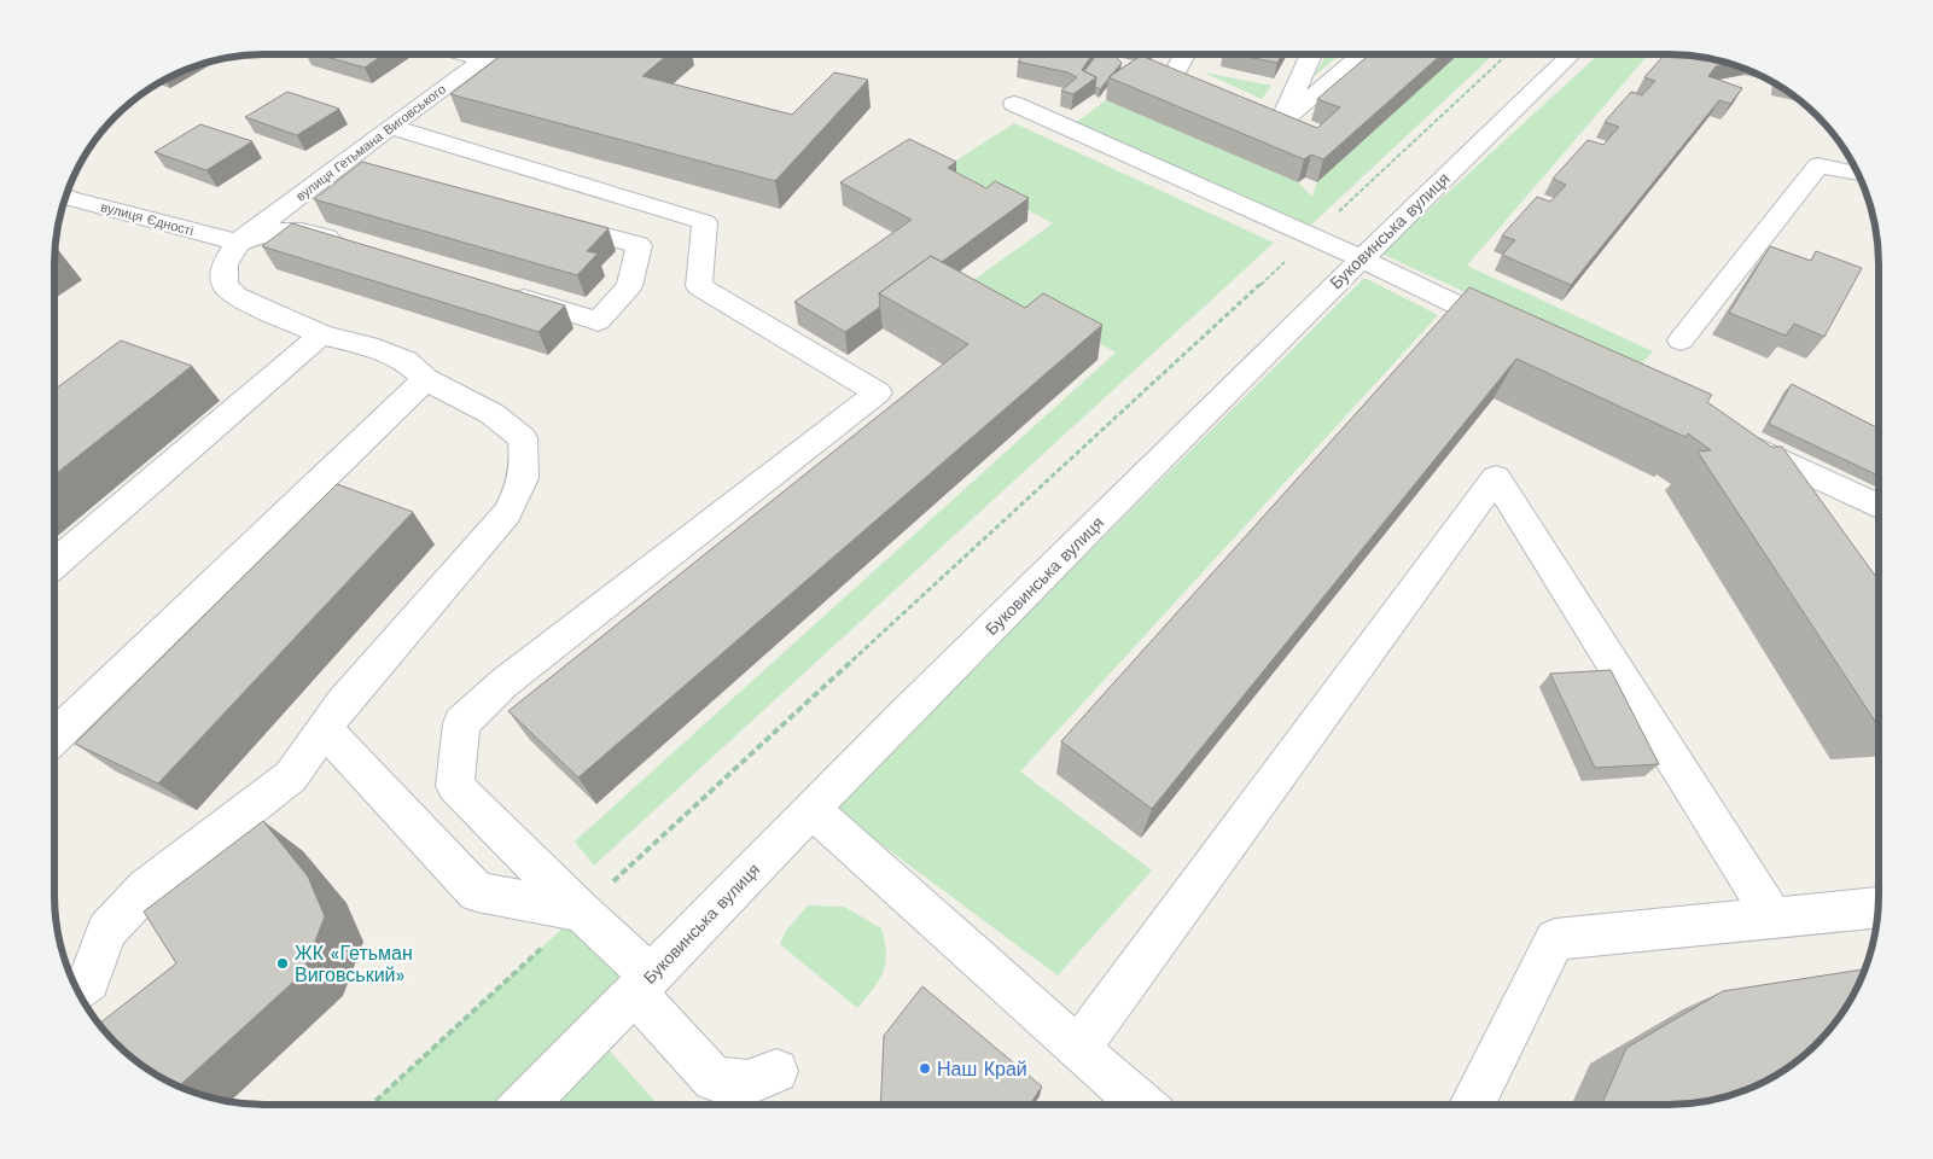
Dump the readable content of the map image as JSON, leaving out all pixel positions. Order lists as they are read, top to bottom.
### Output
{
  "streets": {
    "street": ["вулиця Гетьмана Виговського", "вулиця Єдності", "Буковинська вулиця"]
  },
  "crossings": [
    ["вулиця Гетьмана Виговського", "вулиця Єдності"]
  ],
  "places": ["ЖК «Гетьман Виговський»", "Наш Край"]
}
